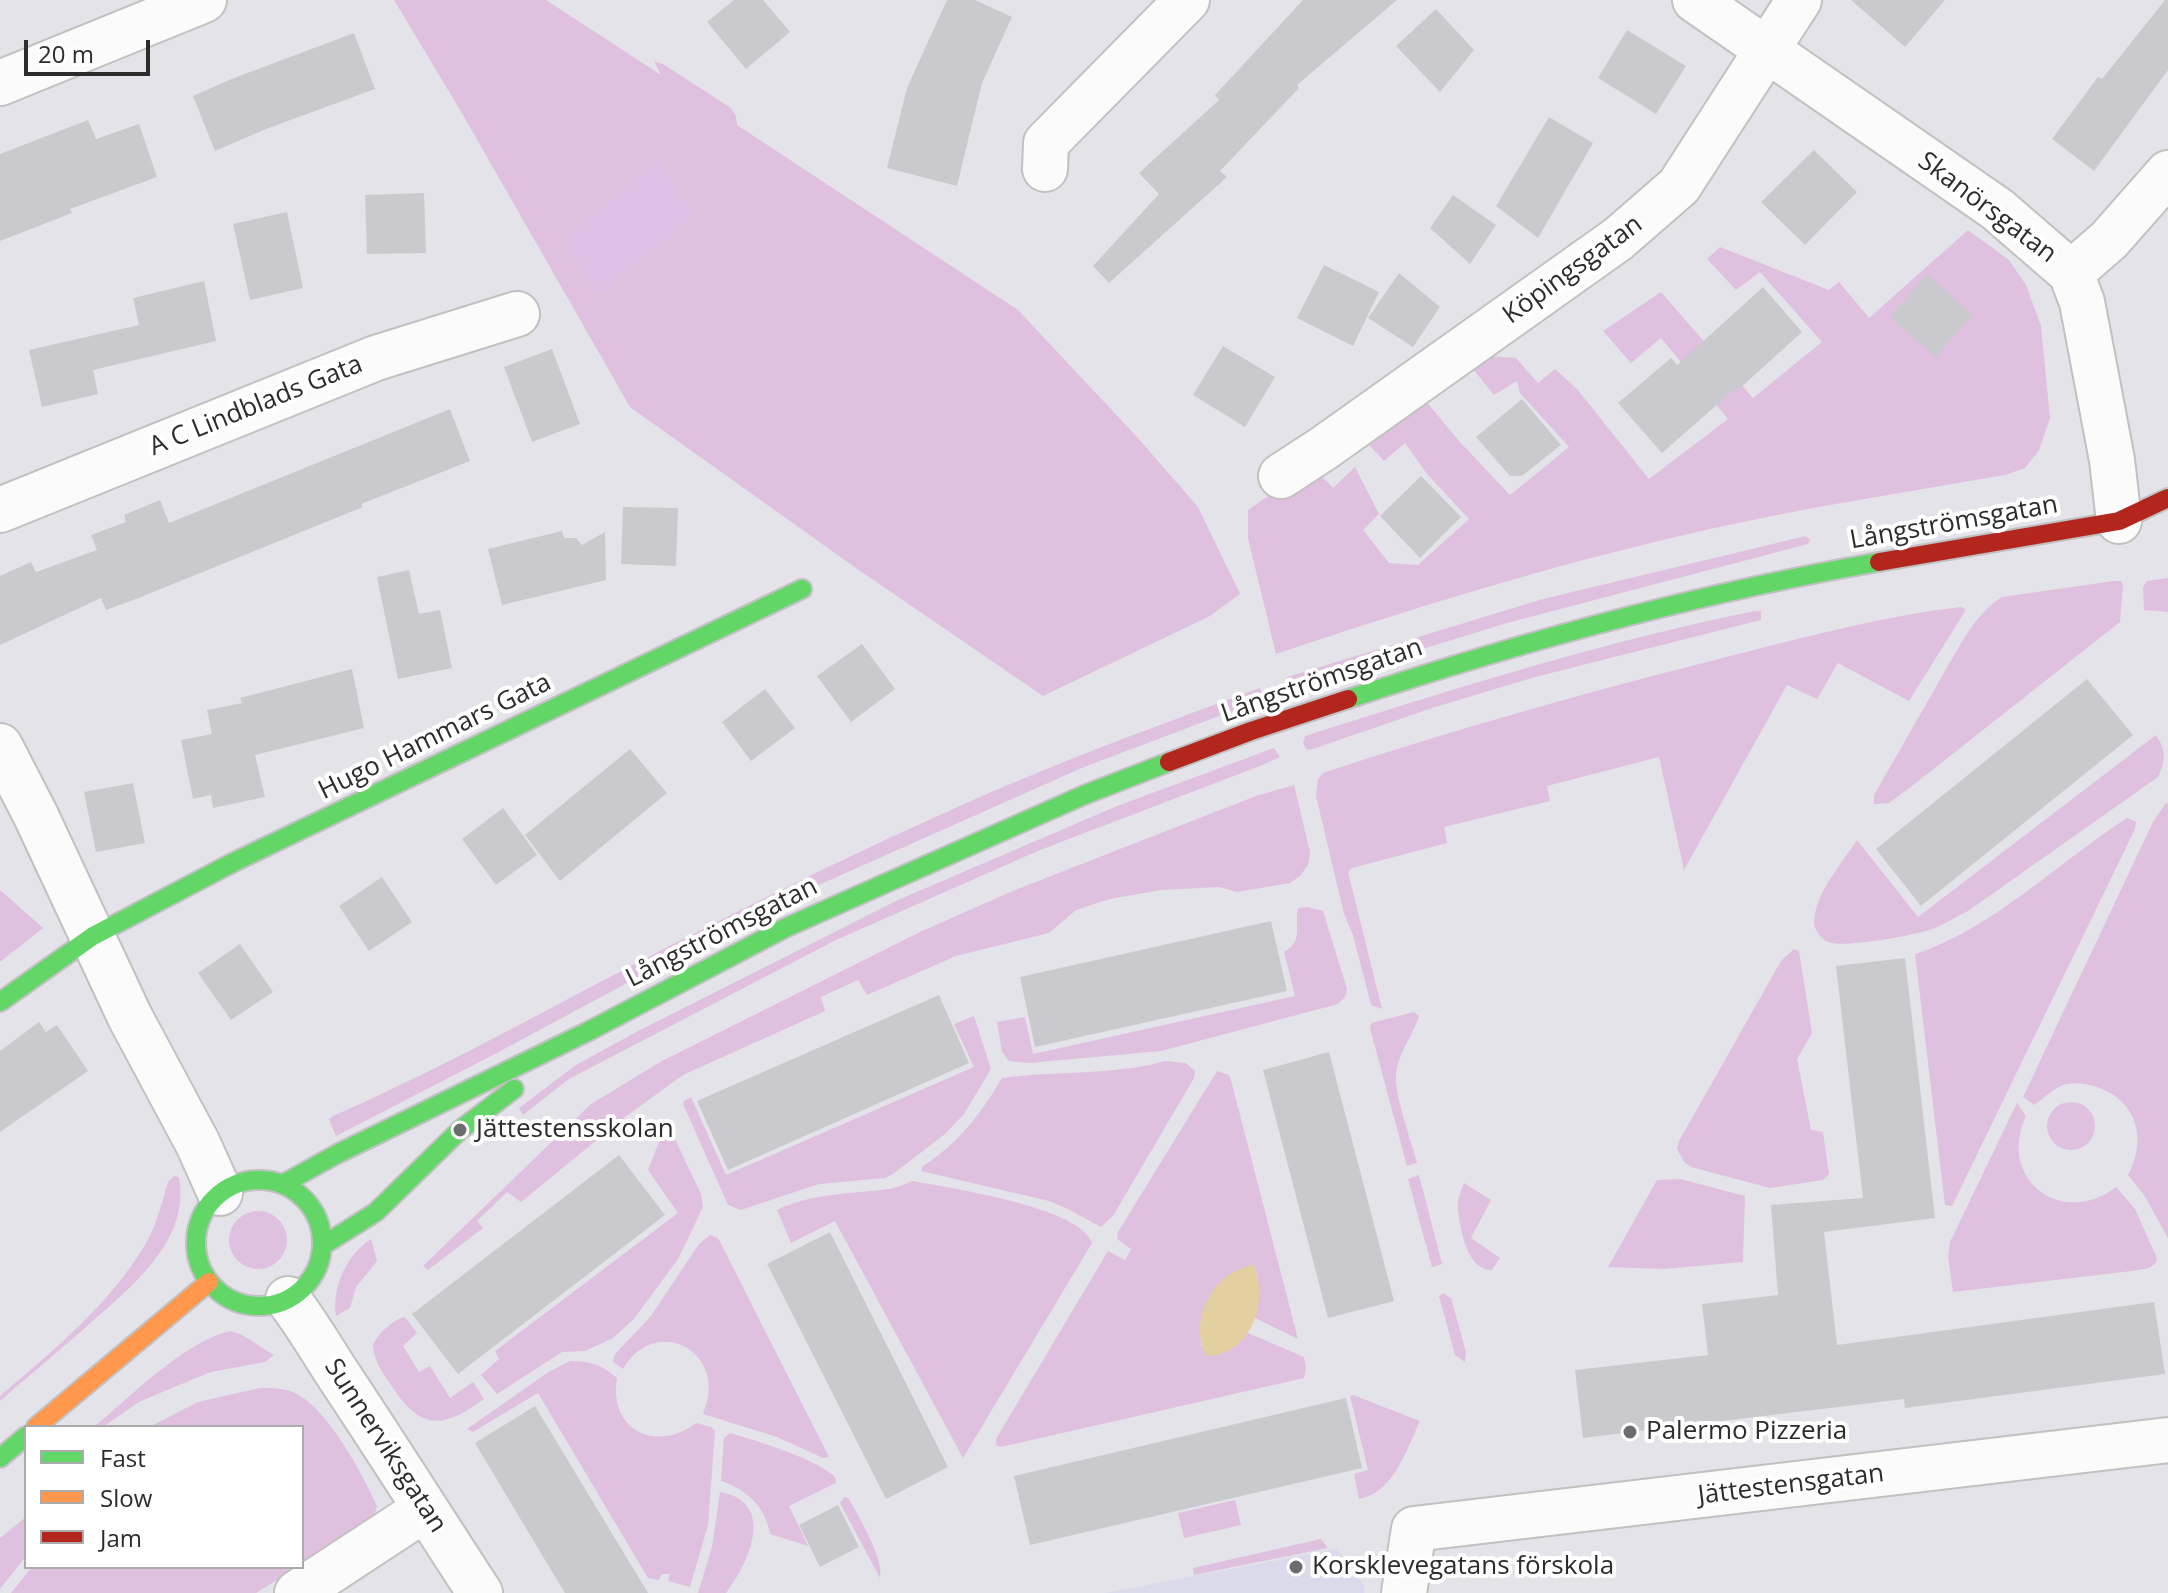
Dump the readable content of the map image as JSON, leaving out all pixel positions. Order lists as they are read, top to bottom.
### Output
{
  "streets": {
    "street": [
      "Skanörsgatan",
      "Köpingsgatan",
      "A C Lindblads Gata",
      "Långströmsgatan",
      "Hugo Hammars Gata",
      "Sunnerviksgatan",
      "Jättestensgatan"
    ]
  },
  "crossings": [
    ["Skanörsgatan", "Köpingsgatan"],
    ["Skanörsgatan", "Långströmsgatan"],
    ["Långströmsgatan", "Sunnerviksgatan"]
  ],
  "places": ["Jättestensskolan", "Palermo Pizzeria", "Korsklevegatans förskola"],
  "legend": ["Fast", "Slow", "Jam"],
  "scale_bar": "20 m"
}
